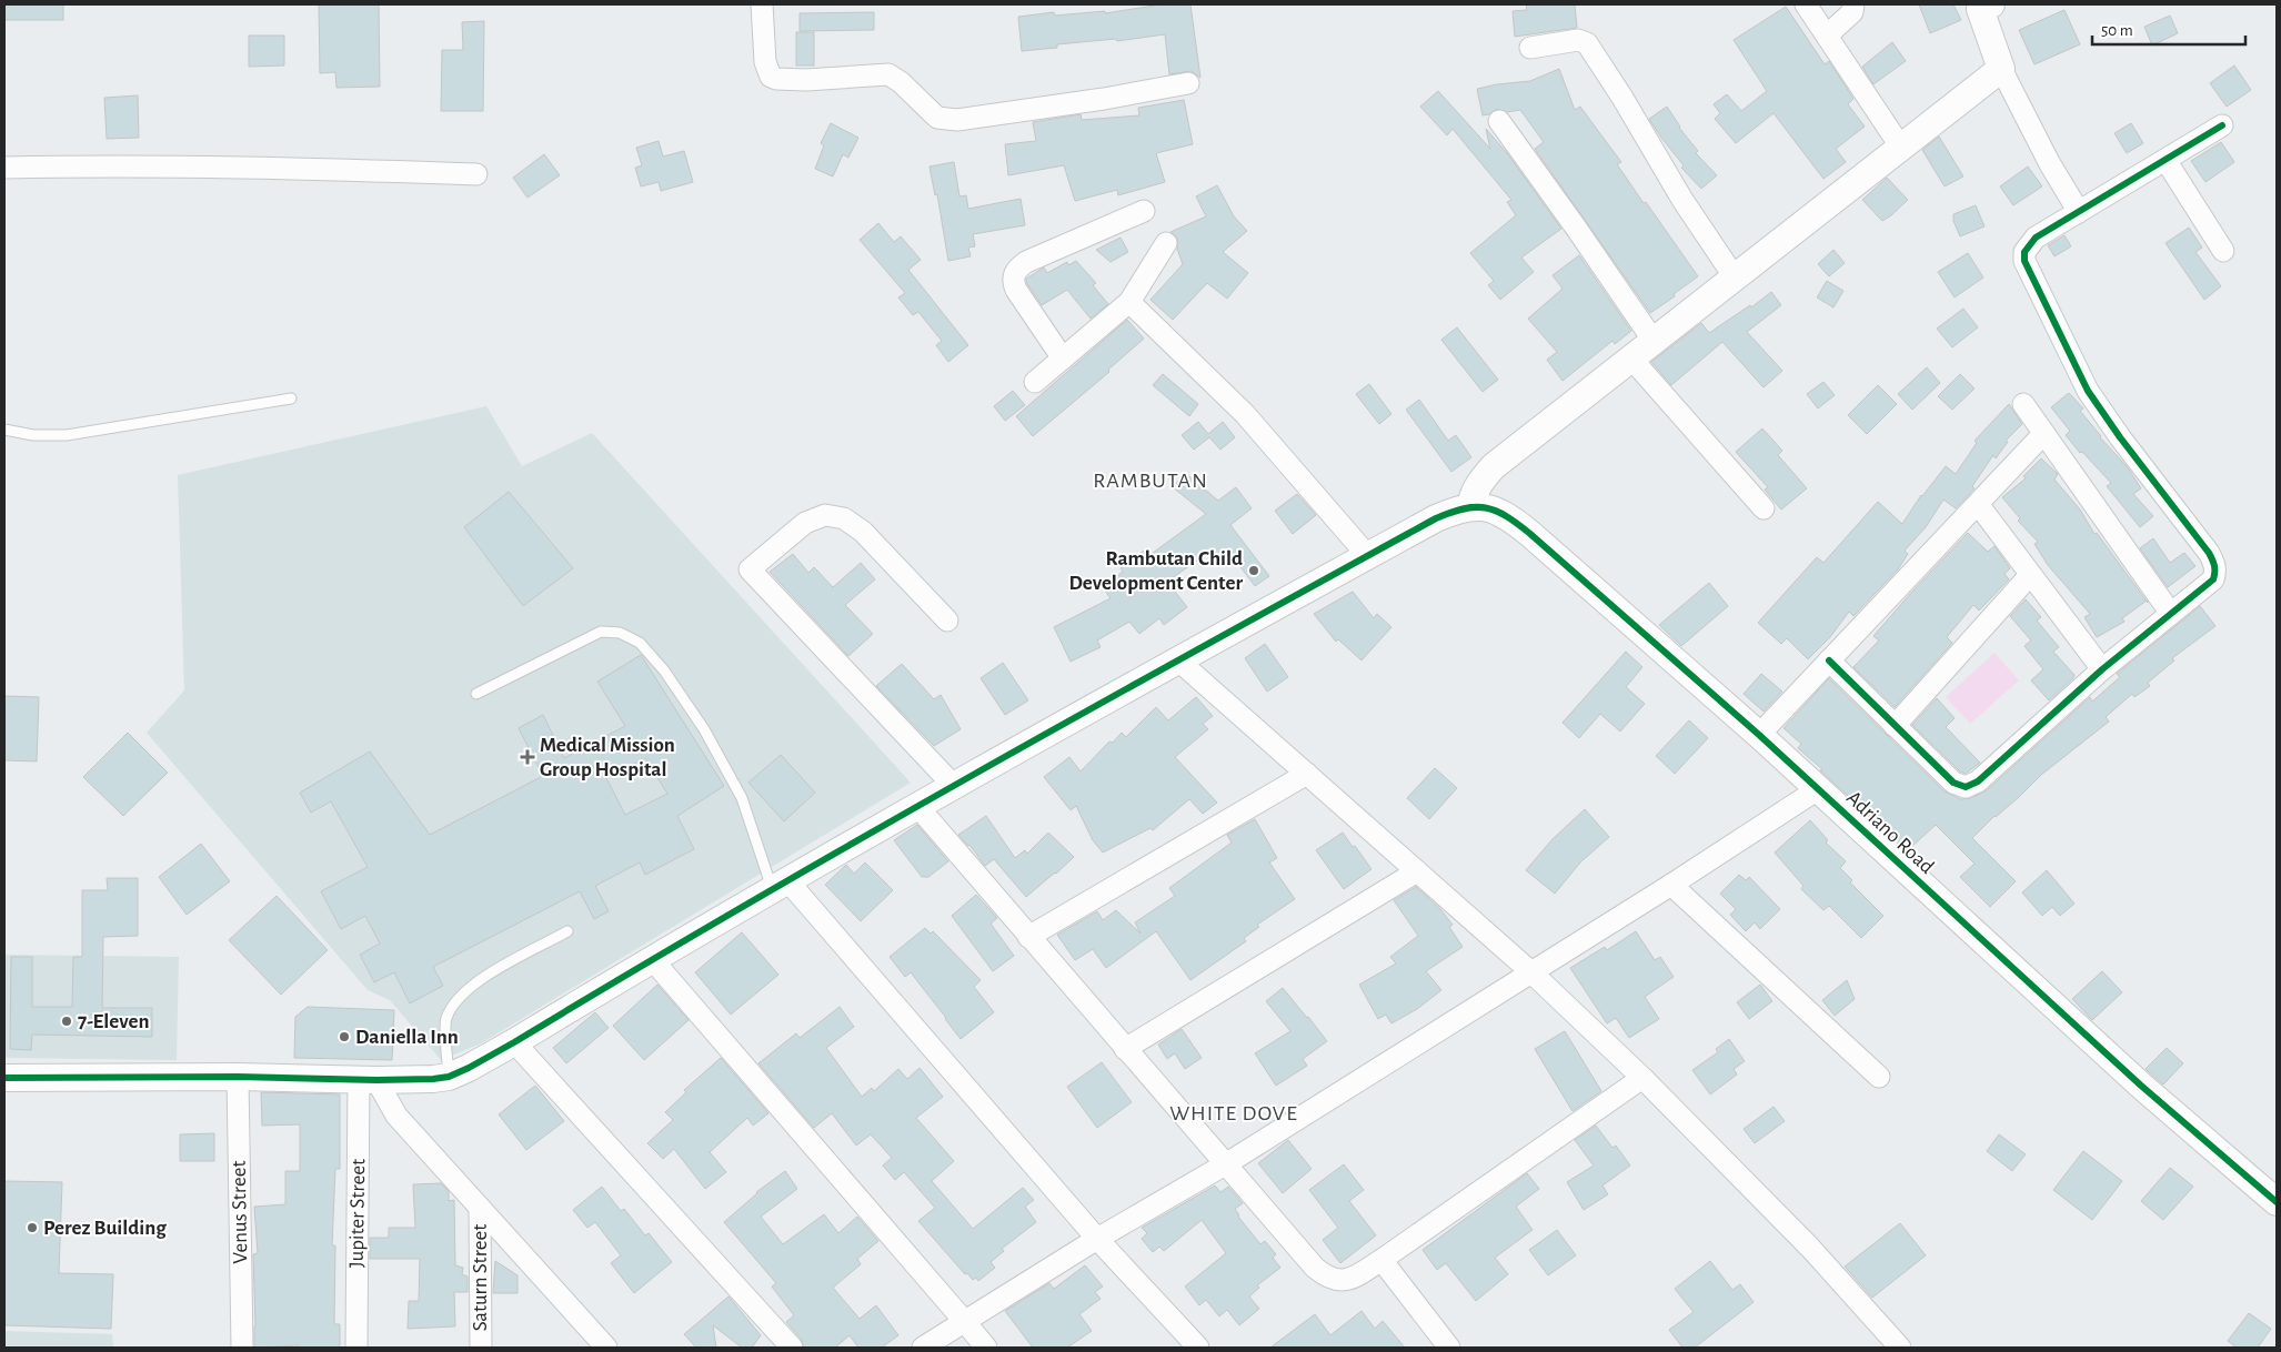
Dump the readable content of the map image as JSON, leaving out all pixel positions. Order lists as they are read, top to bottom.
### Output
{
  "streets": {
    "street": [
      "Adriano Road",
      "Venus Street",
      "Jupiter Street",
      "Saturn Street"
    ]
  },
  "districts": ["RAMBUTAN", "WHITE DOVE"],
  "places": {
    "other": [
      "Rambutan Child Development Center",
      "7-Eleven",
      "Daniella Inn",
      "Perez Building"
    ],
    "health": ["Medical Mission Group Hospital"]
  },
  "scale_bar": "50 m"
}
